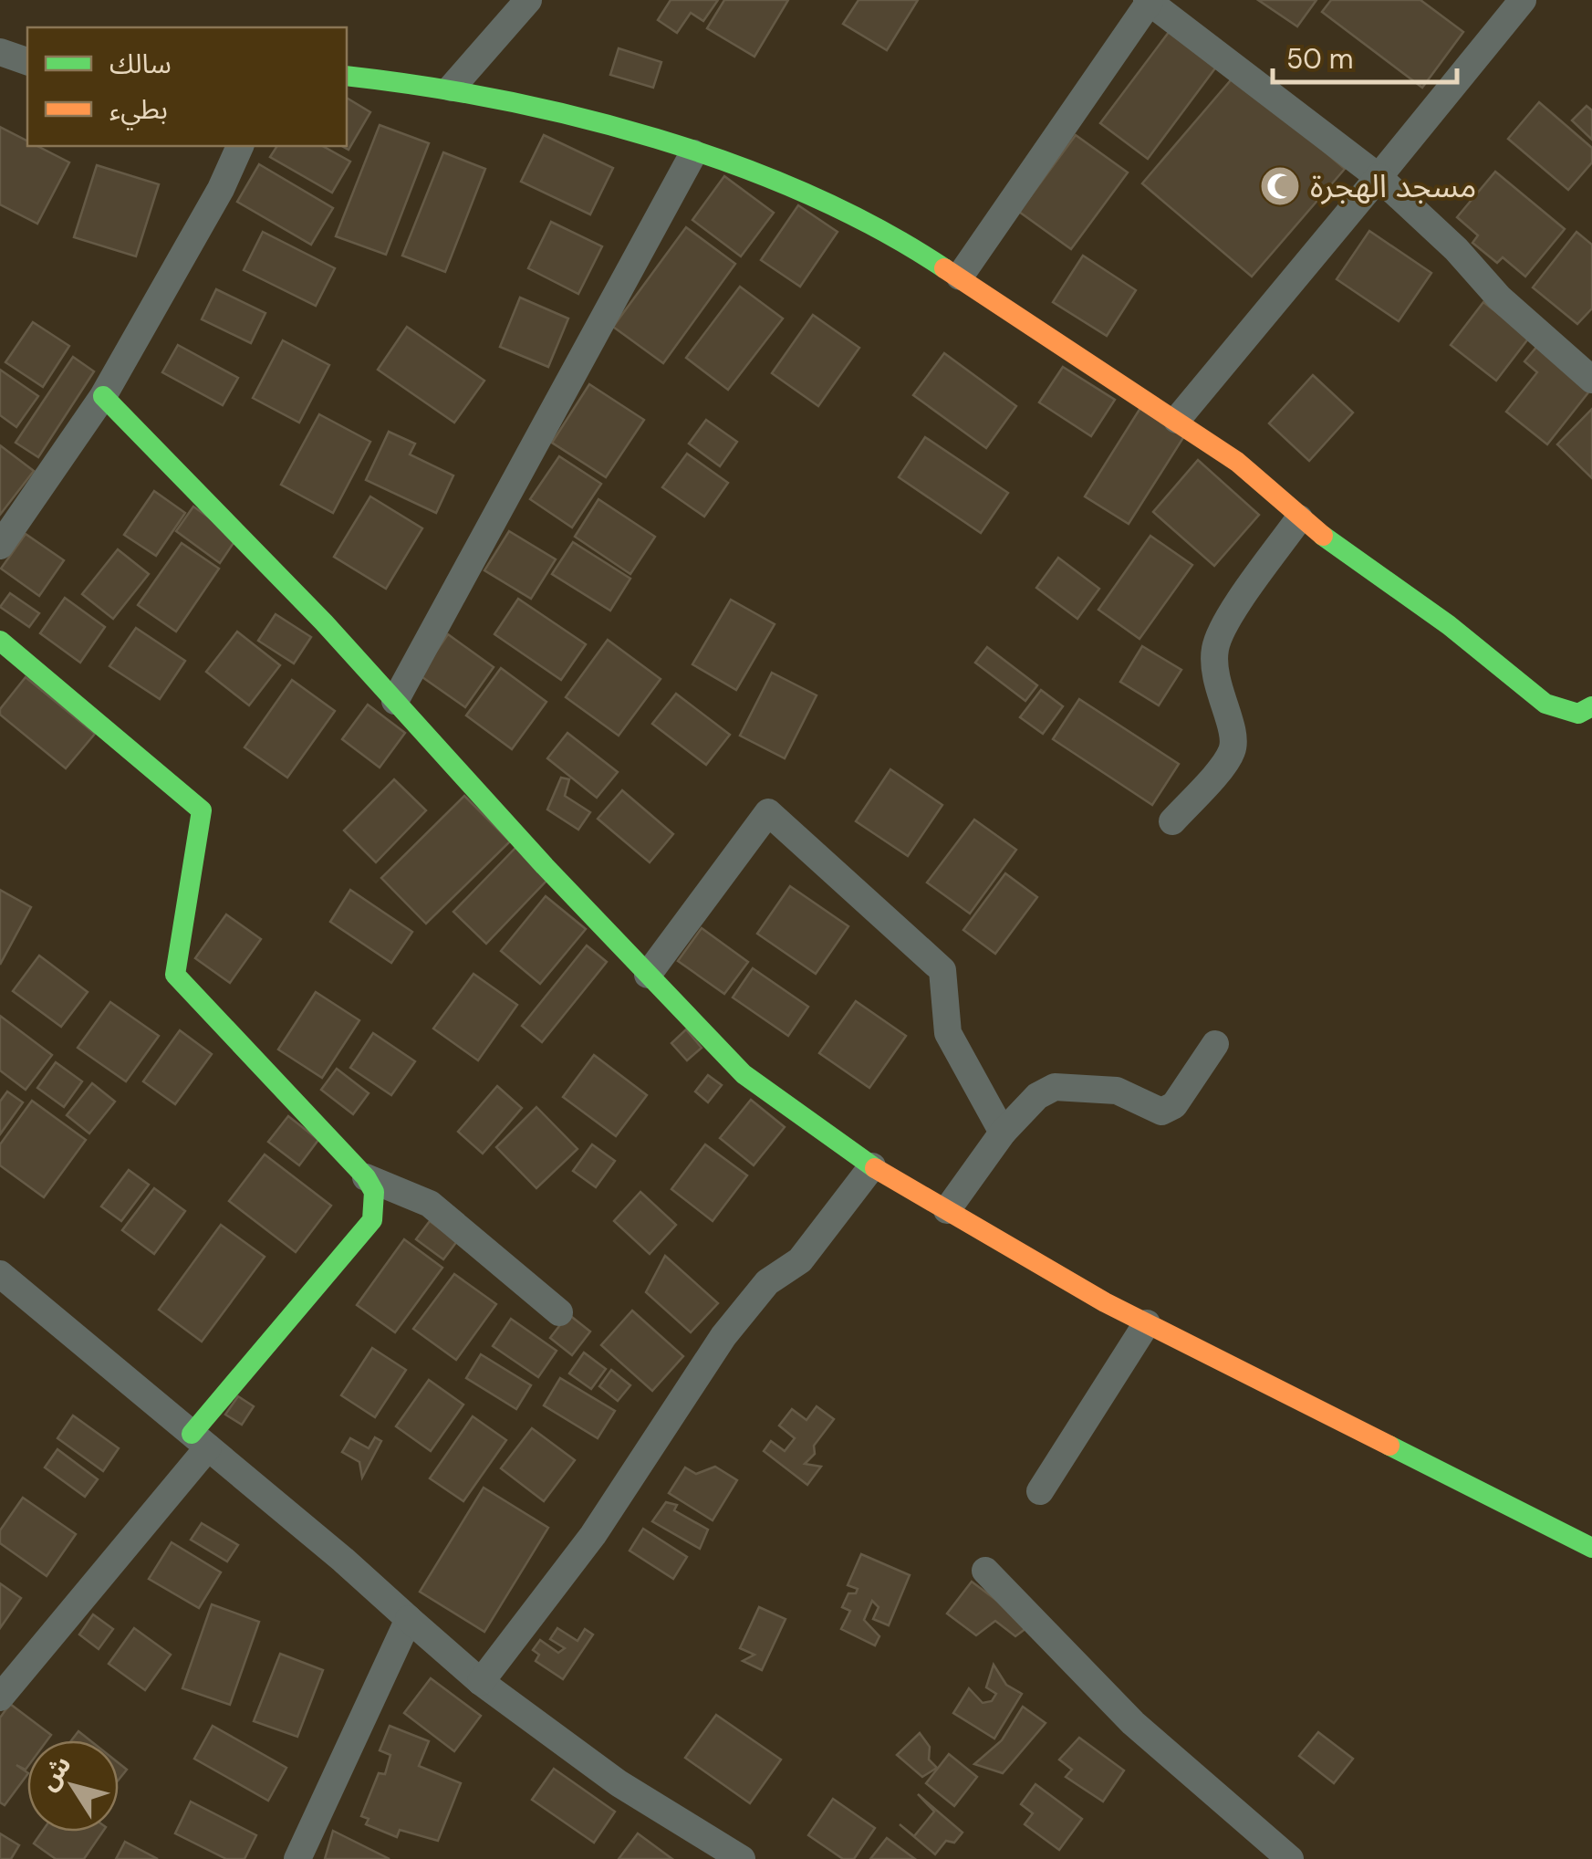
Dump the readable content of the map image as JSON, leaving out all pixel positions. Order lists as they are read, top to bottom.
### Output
{
  "places": {
    "mosque": ["مسجد الهجرة"]
  },
  "legend": ["سالك", "بطيء"],
  "scale_bar": "50 m",
  "north": "top left"
}
